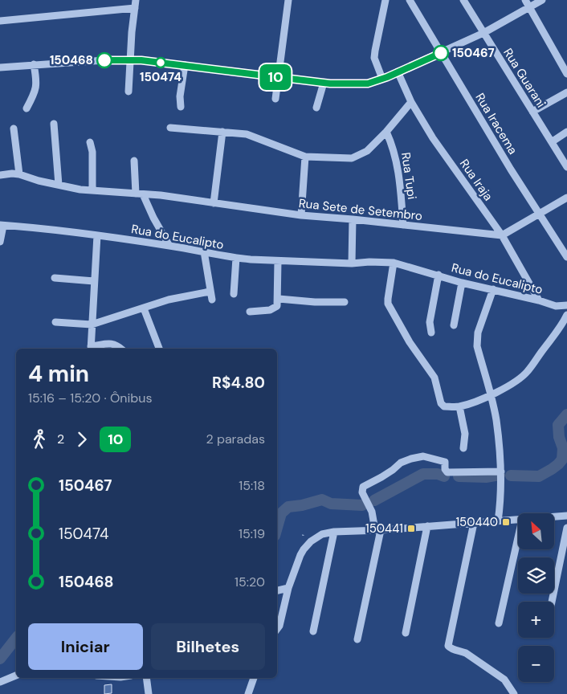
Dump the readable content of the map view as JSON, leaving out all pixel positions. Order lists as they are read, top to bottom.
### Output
{
  "streets": {
    "street": [
      "Rua Guarani",
      "Rua Iracema",
      "Rua Tupi",
      "Rua Iraja",
      "Rua Sete de Setembro",
      "Rua do Eucalipto"
    ]
  },
  "crossings": [
    ["Rua Tupi", "Rua Sete de Setembro"],
    ["Rua Iraja", "Rua Sete de Setembro"],
    ["Rua Iraja", "Rua do Eucalipto"]
  ],
  "places": {
    "other": ["150467", "150468", "150474"],
    "transit": ["150440", "150441"]
  },
  "lines": ["bus line 10"],
  "north": "top left",
  "page": {
    "on_map": "10",
    "heading": ["4 min", "15:16 – 15:20 · Ônibus", "R$4.80"],
    "legs": ["2", "10", "2 paradas"],
    "list": [
      {
        "name": "150467",
        "value": "15:18"
      },
      {
        "name": "150474",
        "value": "15:19"
      },
      {
        "name": "150468",
        "value": "15:20"
      }
    ],
    "map_buttons": ["+", "−"],
    "buttons": ["Iniciar", "Bilhetes"]
  }
}
